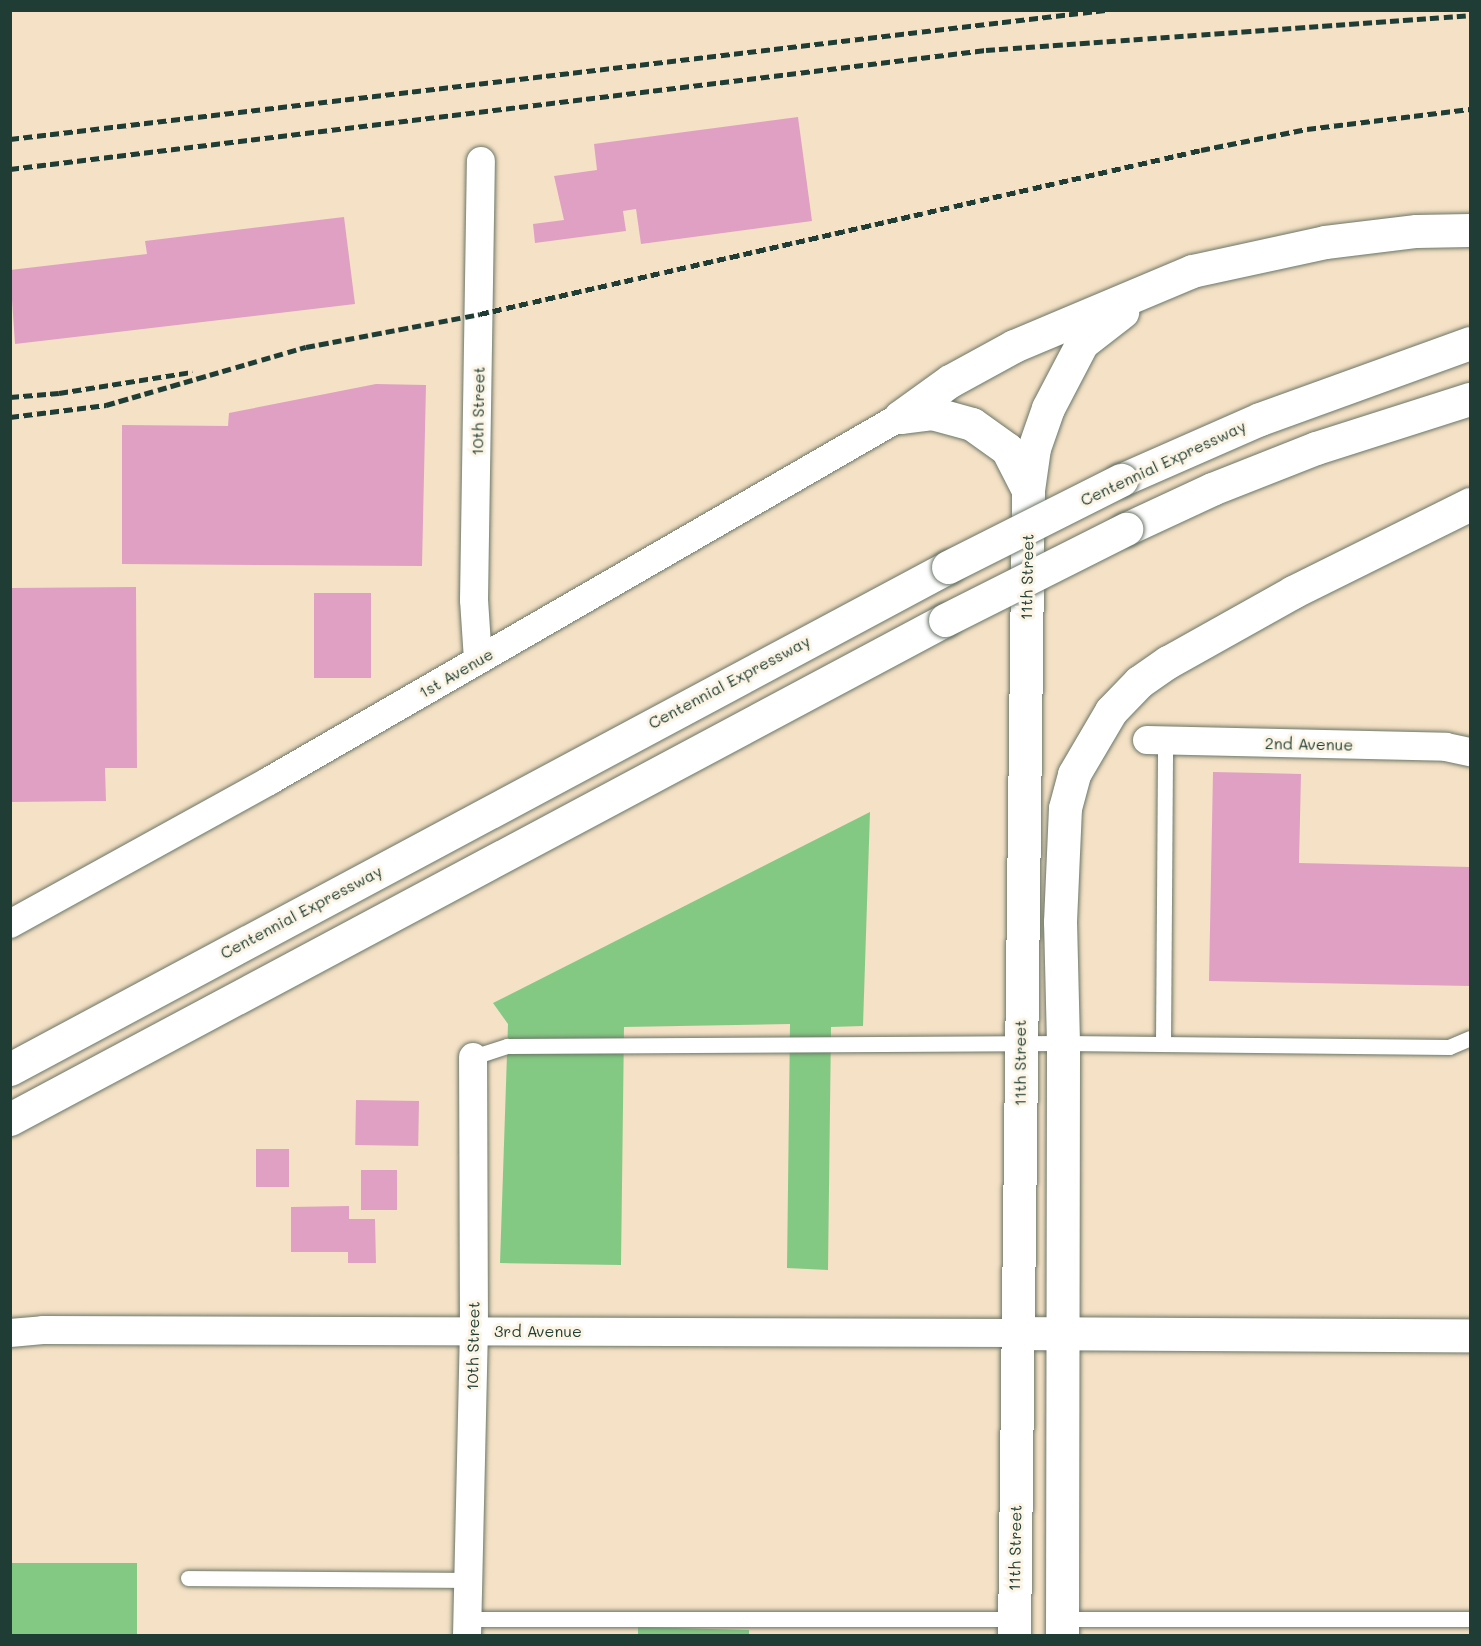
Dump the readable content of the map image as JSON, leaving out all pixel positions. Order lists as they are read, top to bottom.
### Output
{
  "streets": {
    "main road": ["Centennial Expressway", "11th Street", "3rd Avenue"],
    "street": ["10th Street", "1st Avenue", "2nd Avenue"]
  },
  "crossings": [
    ["10th Street", "1st Avenue"],
    ["10th Street", "3rd Avenue"],
    ["11th Street", "3rd Avenue"]
  ]
}
